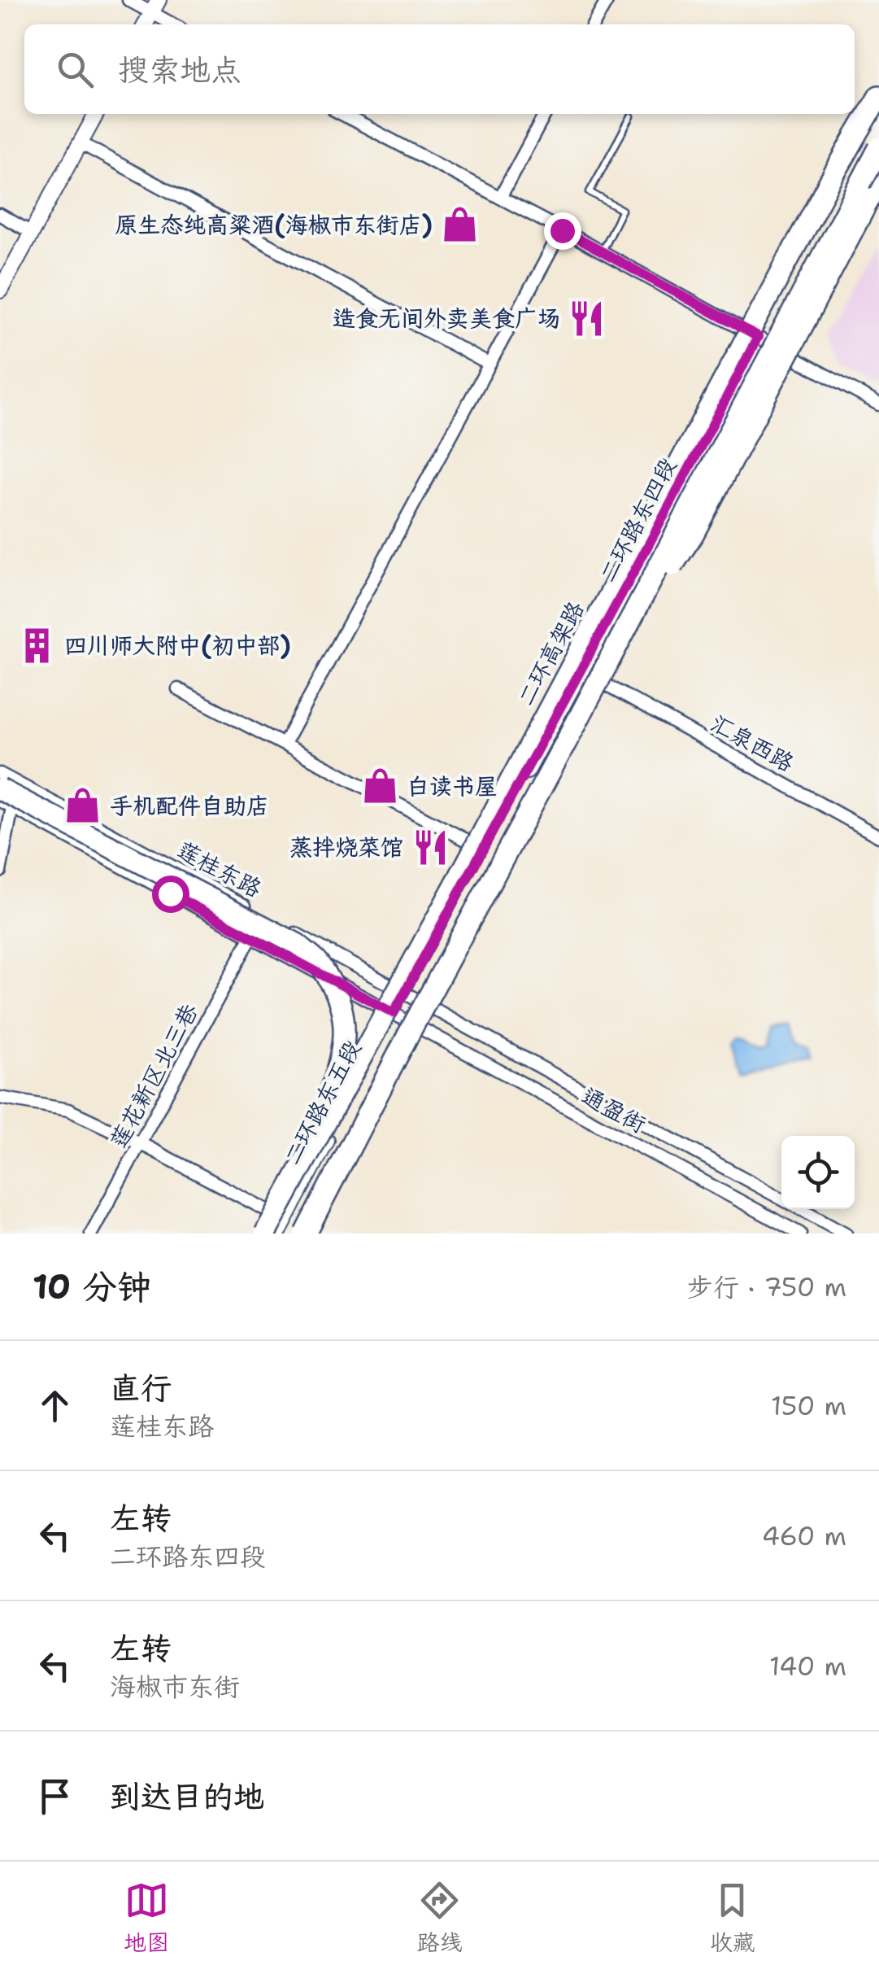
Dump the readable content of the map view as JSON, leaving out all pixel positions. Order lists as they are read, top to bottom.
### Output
{
  "streets": {
    "highway": ["二环高架路"],
    "main road": ["二环路东四段", "二环路东五段"],
    "street": [
      "汇泉西路",
      "莲桂东路",
      "莲花新区北三巷",
      "通盈街"
    ]
  },
  "crossings": [
    ["二环路东四段", "汇泉西路"],
    ["二环路东四段", "莲桂东路"],
    ["二环路东四段", "二环路东五段"],
    ["二环路东四段", "通盈街"],
    ["莲桂东路", "莲花新区北三巷"],
    ["莲桂东路", "二环路东五段"],
    ["莲桂东路", "通盈街"],
    ["二环路东五段", "通盈街"]
  ],
  "places": {
    "shop": ["原生态纯高粱酒(海椒市东街店)", "白读书屋", "手机配件自助店"],
    "restaurant": ["造食无间外卖美食广场", "蒸拌烧菜馆"],
    "building": ["四川师大附中(初中部)"]
  },
  "page": {
    "search": "搜索地点",
    "heading": ["10 分钟", "步行 · 750 m"],
    "list": [
      ["直行", "莲桂东路", "150 m"],
      ["左转", "二环路东四段", "460 m"],
      ["左转", "海椒市东街", "140 m"],
      "到达目的地"
    ],
    "nav": ["地图", "路线", "收藏"]
  }
}
